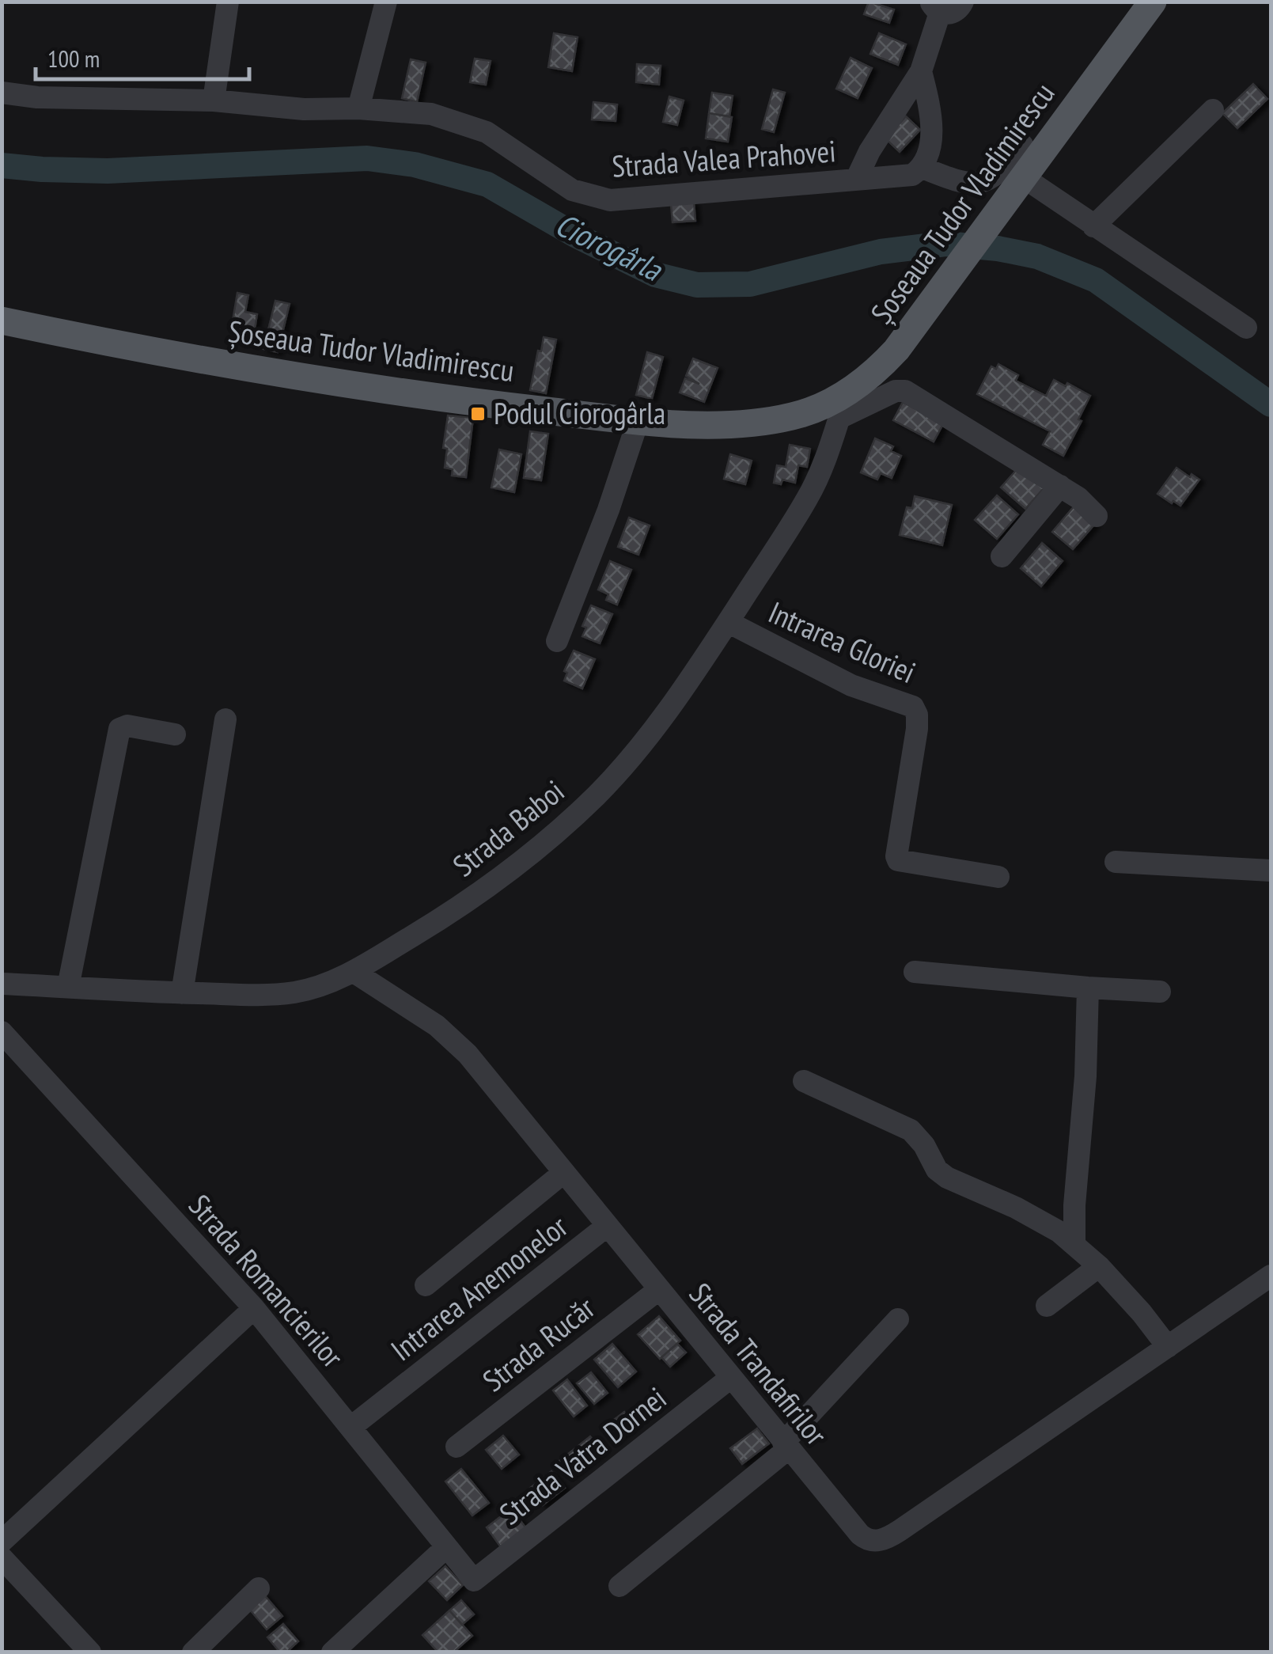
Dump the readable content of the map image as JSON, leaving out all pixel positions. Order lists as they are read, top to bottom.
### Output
{
  "streets": {
    "main road": ["Șoseaua Tudor Vladimirescu"],
    "street": [
      "Strada Valea Prahovei",
      "Intrarea Gloriei",
      "Strada Baboi",
      "Strada Romancierilor",
      "Intrarea Anemonelor",
      "Strada Rucăr",
      "Strada Trandafirilor",
      "Strada Vatra Dornei"
    ]
  },
  "crossings": [
    ["Șoseaua Tudor Vladimirescu", "Strada Baboi"],
    ["Intrarea Gloriei", "Strada Baboi"],
    ["Strada Baboi", "Strada Trandafirilor"],
    ["Strada Romancierilor", "Intrarea Anemonelor"],
    ["Strada Romancierilor", "Strada Vatra Dornei"],
    ["Intrarea Anemonelor", "Strada Trandafirilor"],
    ["Strada Rucăr", "Strada Trandafirilor"],
    ["Strada Trandafirilor", "Strada Vatra Dornei"]
  ],
  "water": ["Ciorogârla"],
  "places": {
    "transit": ["Podul Ciorogârla"]
  },
  "scale_bar": "100 m"
}
